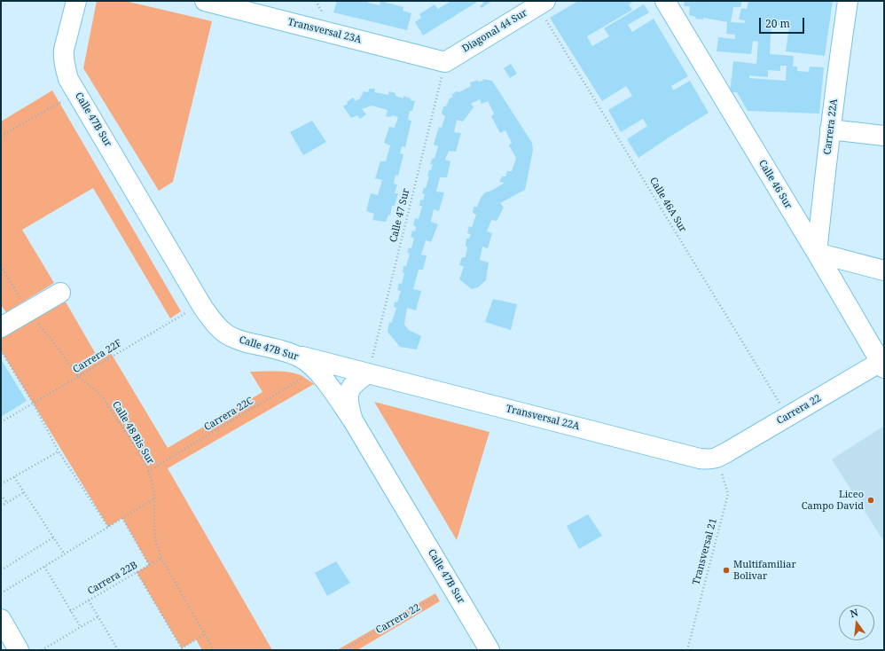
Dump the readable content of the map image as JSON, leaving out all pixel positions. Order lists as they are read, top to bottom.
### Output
{
  "streets": {
    "street": [
      "Transversal 23A",
      "Diagonal 44 Sur",
      "Calle 47B Sur",
      "Carrera 22A",
      "Calle 46 Sur",
      "Carrera 22",
      "Transversal 22A"
    ],
    "path": [
      "Calle 46A Sur",
      "Calle 47 Sur",
      "Carrera 22F",
      "Carrera 22C",
      "Calle 48 Bis Sur",
      "Transversal 21",
      "Carrera 22B"
    ]
  },
  "crossings": [
    ["Transversal 23A", "Diagonal 44 Sur"],
    ["Transversal 23A", "Calle 47 Sur"],
    ["Diagonal 44 Sur", "Calle 46A Sur"],
    ["Diagonal 44 Sur", "Calle 47 Sur"],
    ["Calle 47B Sur", "Carrera 22F"],
    ["Calle 47B Sur", "Carrera 22"],
    ["Calle 47B Sur", "Carrera 22C"],
    ["Calle 47B Sur", "Transversal 22A"],
    ["Carrera 22A", "Calle 46 Sur"],
    ["Calle 46 Sur", "Carrera 22"],
    ["Calle 46A Sur", "Carrera 22"],
    ["Calle 47 Sur", "Transversal 22A"],
    ["Carrera 22F", "Calle 48 Bis Sur"],
    ["Carrera 22", "Transversal 22A"],
    ["Carrera 22", "Transversal 21"],
    ["Carrera 22C", "Calle 48 Bis Sur"],
    ["Transversal 22A", "Transversal 21"],
    ["Calle 48 Bis Sur", "Carrera 22B"]
  ],
  "places": ["Liceo Campo David", "Multifamiliar Bolivar"],
  "scale_bar": "20 m",
  "north": "top"
}
